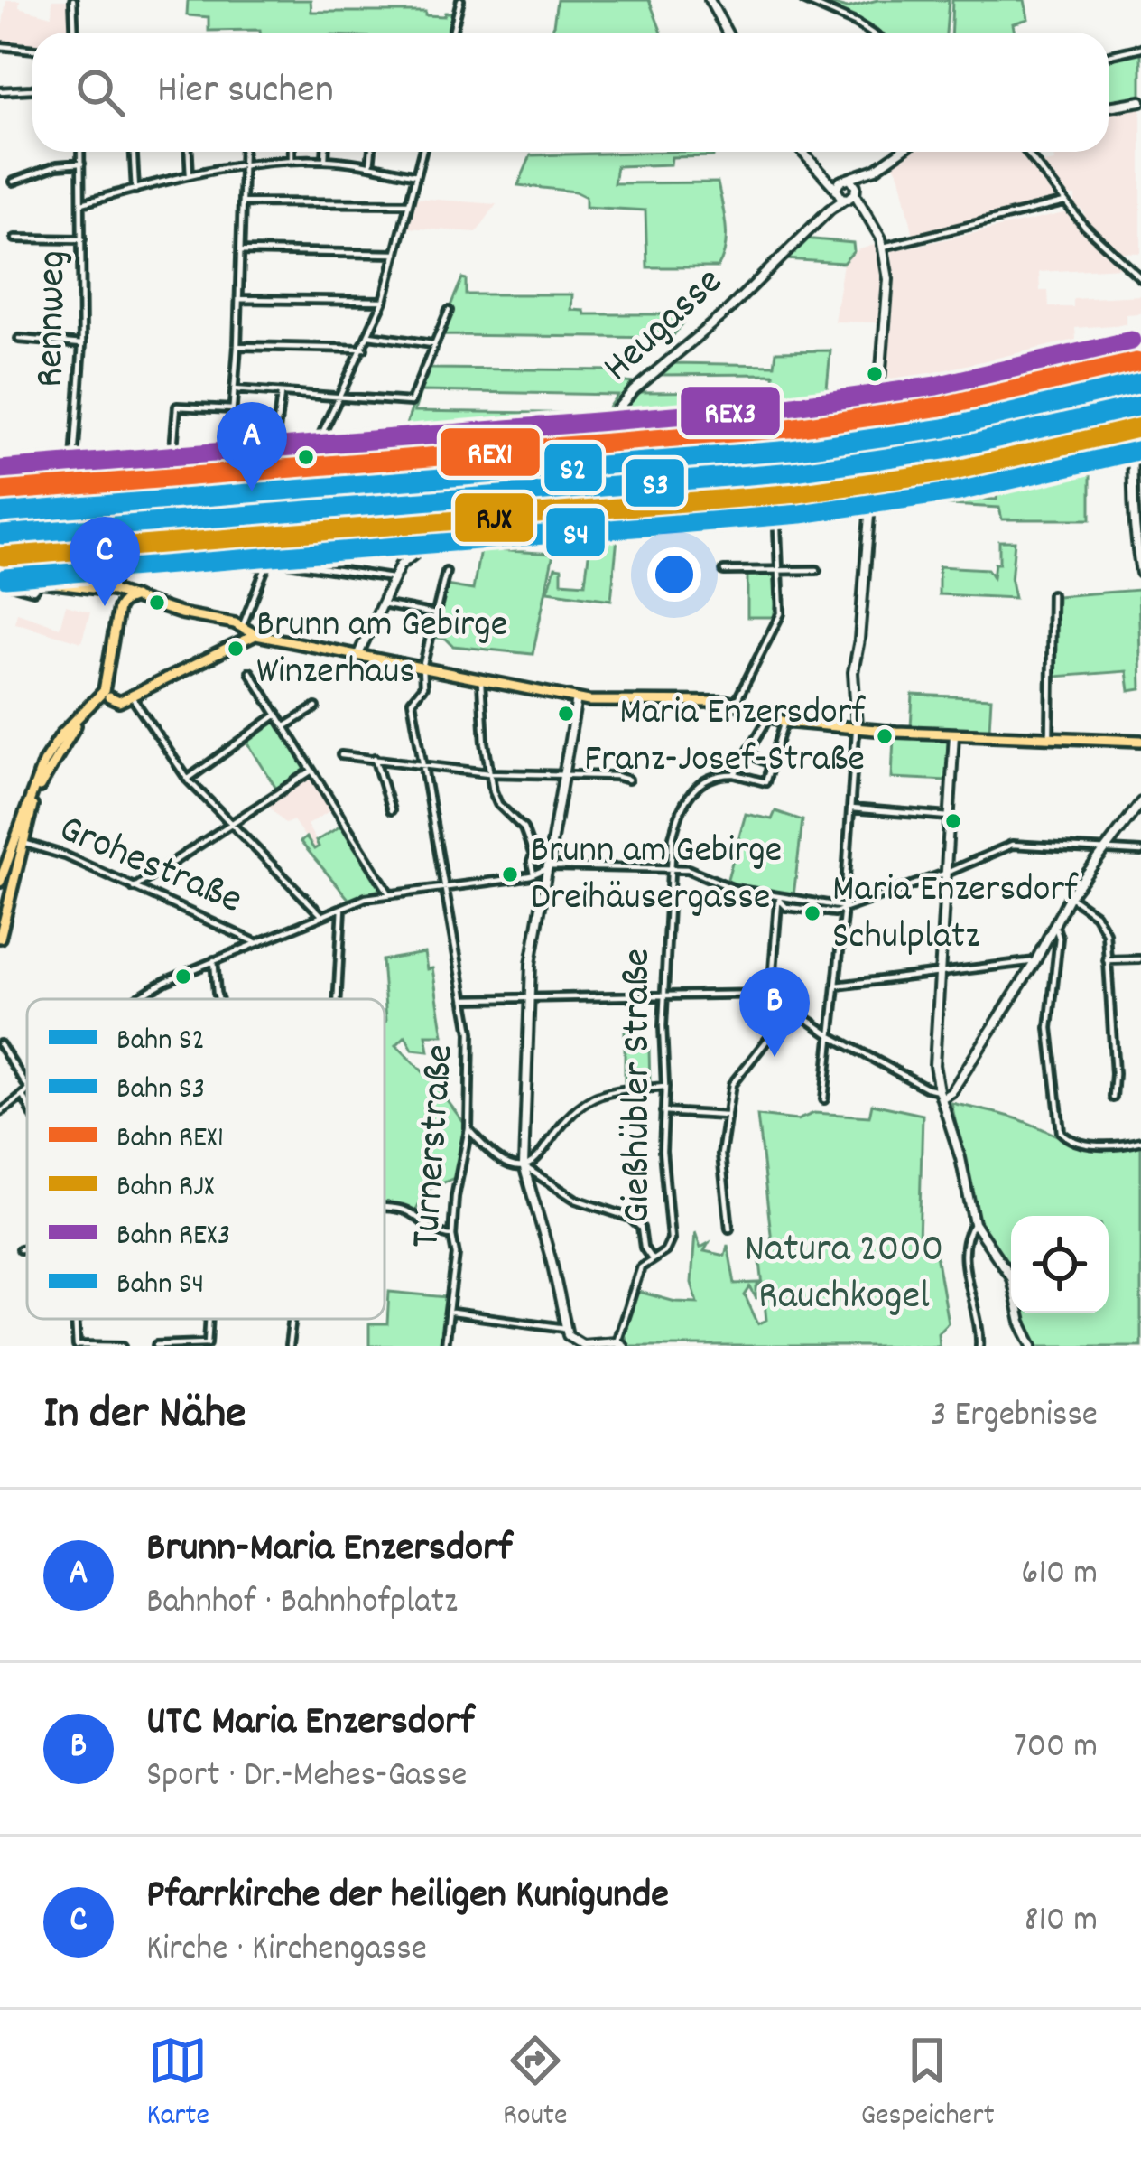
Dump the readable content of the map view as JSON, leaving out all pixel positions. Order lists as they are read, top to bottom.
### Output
{
  "streets": {
    "street": [
      "Rennweg",
      "Heugasse",
      "Grohestraße",
      "Gießhübler Straße",
      "Turnerstraße"
    ]
  },
  "parks": ["Natura 2000 Rauchkogel"],
  "places": [
    "Brunn am Gebirge Winzerhaus",
    "Maria Enzersdorf Franz-Josef-Straße",
    "Brunn am Gebirge Dreihäusergasse",
    "Maria Enzersdorf Schulplatz"
  ],
  "lines": [
    "rail line REX3",
    "rail line REX1",
    "rail line S2",
    "rail line S3",
    "rail line RJX",
    "rail line S4"
  ],
  "legend": [
    "Bahn S2",
    "Bahn S3",
    "Bahn REX1",
    "Bahn RJX",
    "Bahn REX3",
    "Bahn S4"
  ],
  "page": {
    "search": "Hier suchen",
    "pins": ["A", "C", "B"],
    "heading": ["In der Nähe", "3 Ergebnisse"],
    "list": [
      {
        "mark": "A",
        "name": "Brunn-Maria Enzersdorf",
        "note": "Bahnhof · Bahnhofplatz",
        "value": "610 m"
      },
      {
        "mark": "B",
        "name": "UTC Maria Enzersdorf",
        "note": "Sport · Dr.-Mehes-Gasse",
        "value": "700 m"
      },
      {
        "mark": "C",
        "name": "Pfarrkirche der heiligen Kunigunde",
        "note": "Kirche · Kirchengasse",
        "value": "810 m"
      }
    ],
    "nav": ["Karte", "Route", "Gespeichert"]
  }
}
